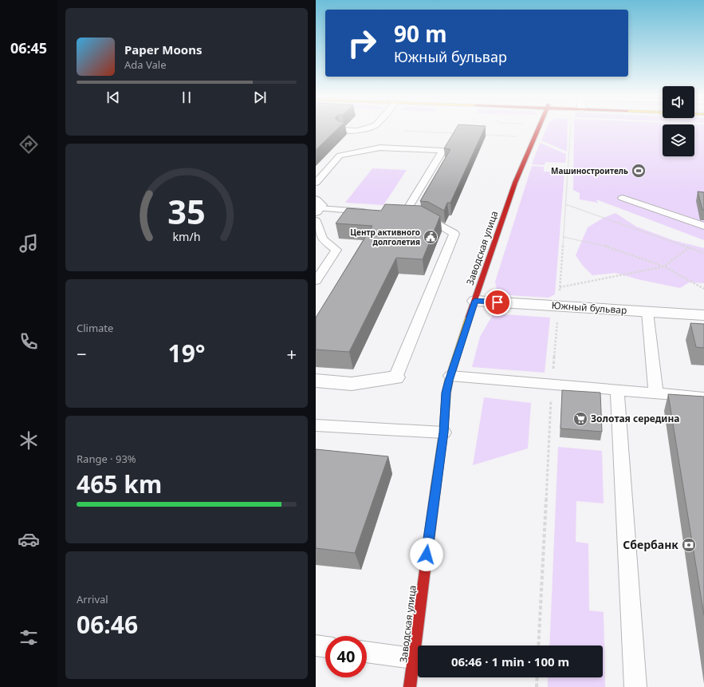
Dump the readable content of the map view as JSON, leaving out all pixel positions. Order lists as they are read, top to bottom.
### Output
{
  "streets": {
    "main road": ["Заводская улица"],
    "street": ["Южный бульвар"]
  },
  "crossings": [
    ["Заводская улица", "Южный бульвар"]
  ],
  "places": {
    "sports": ["Машиностроитель"],
    "public building": ["Центр активного долголетия"],
    "supermarket": ["Золотая середина"],
    "bank": ["Сбербанк"]
  },
  "page": {
    "tabs": "06:45",
    "turn": ["90 m", "Южный бульвар"],
    "song": ["Paper Moons", "Ada Vale"],
    "tile": [
      "Climate",
      ["Range · 93%", "465 km"],
      ["Arrival", "06:46"]
    ],
    "heat": ["−", "19°", "+"],
    "limit": "40",
    "trip": "06:46 · 1 min · 100 m",
    "gauge": ["35", "km/h"]
  }
}
